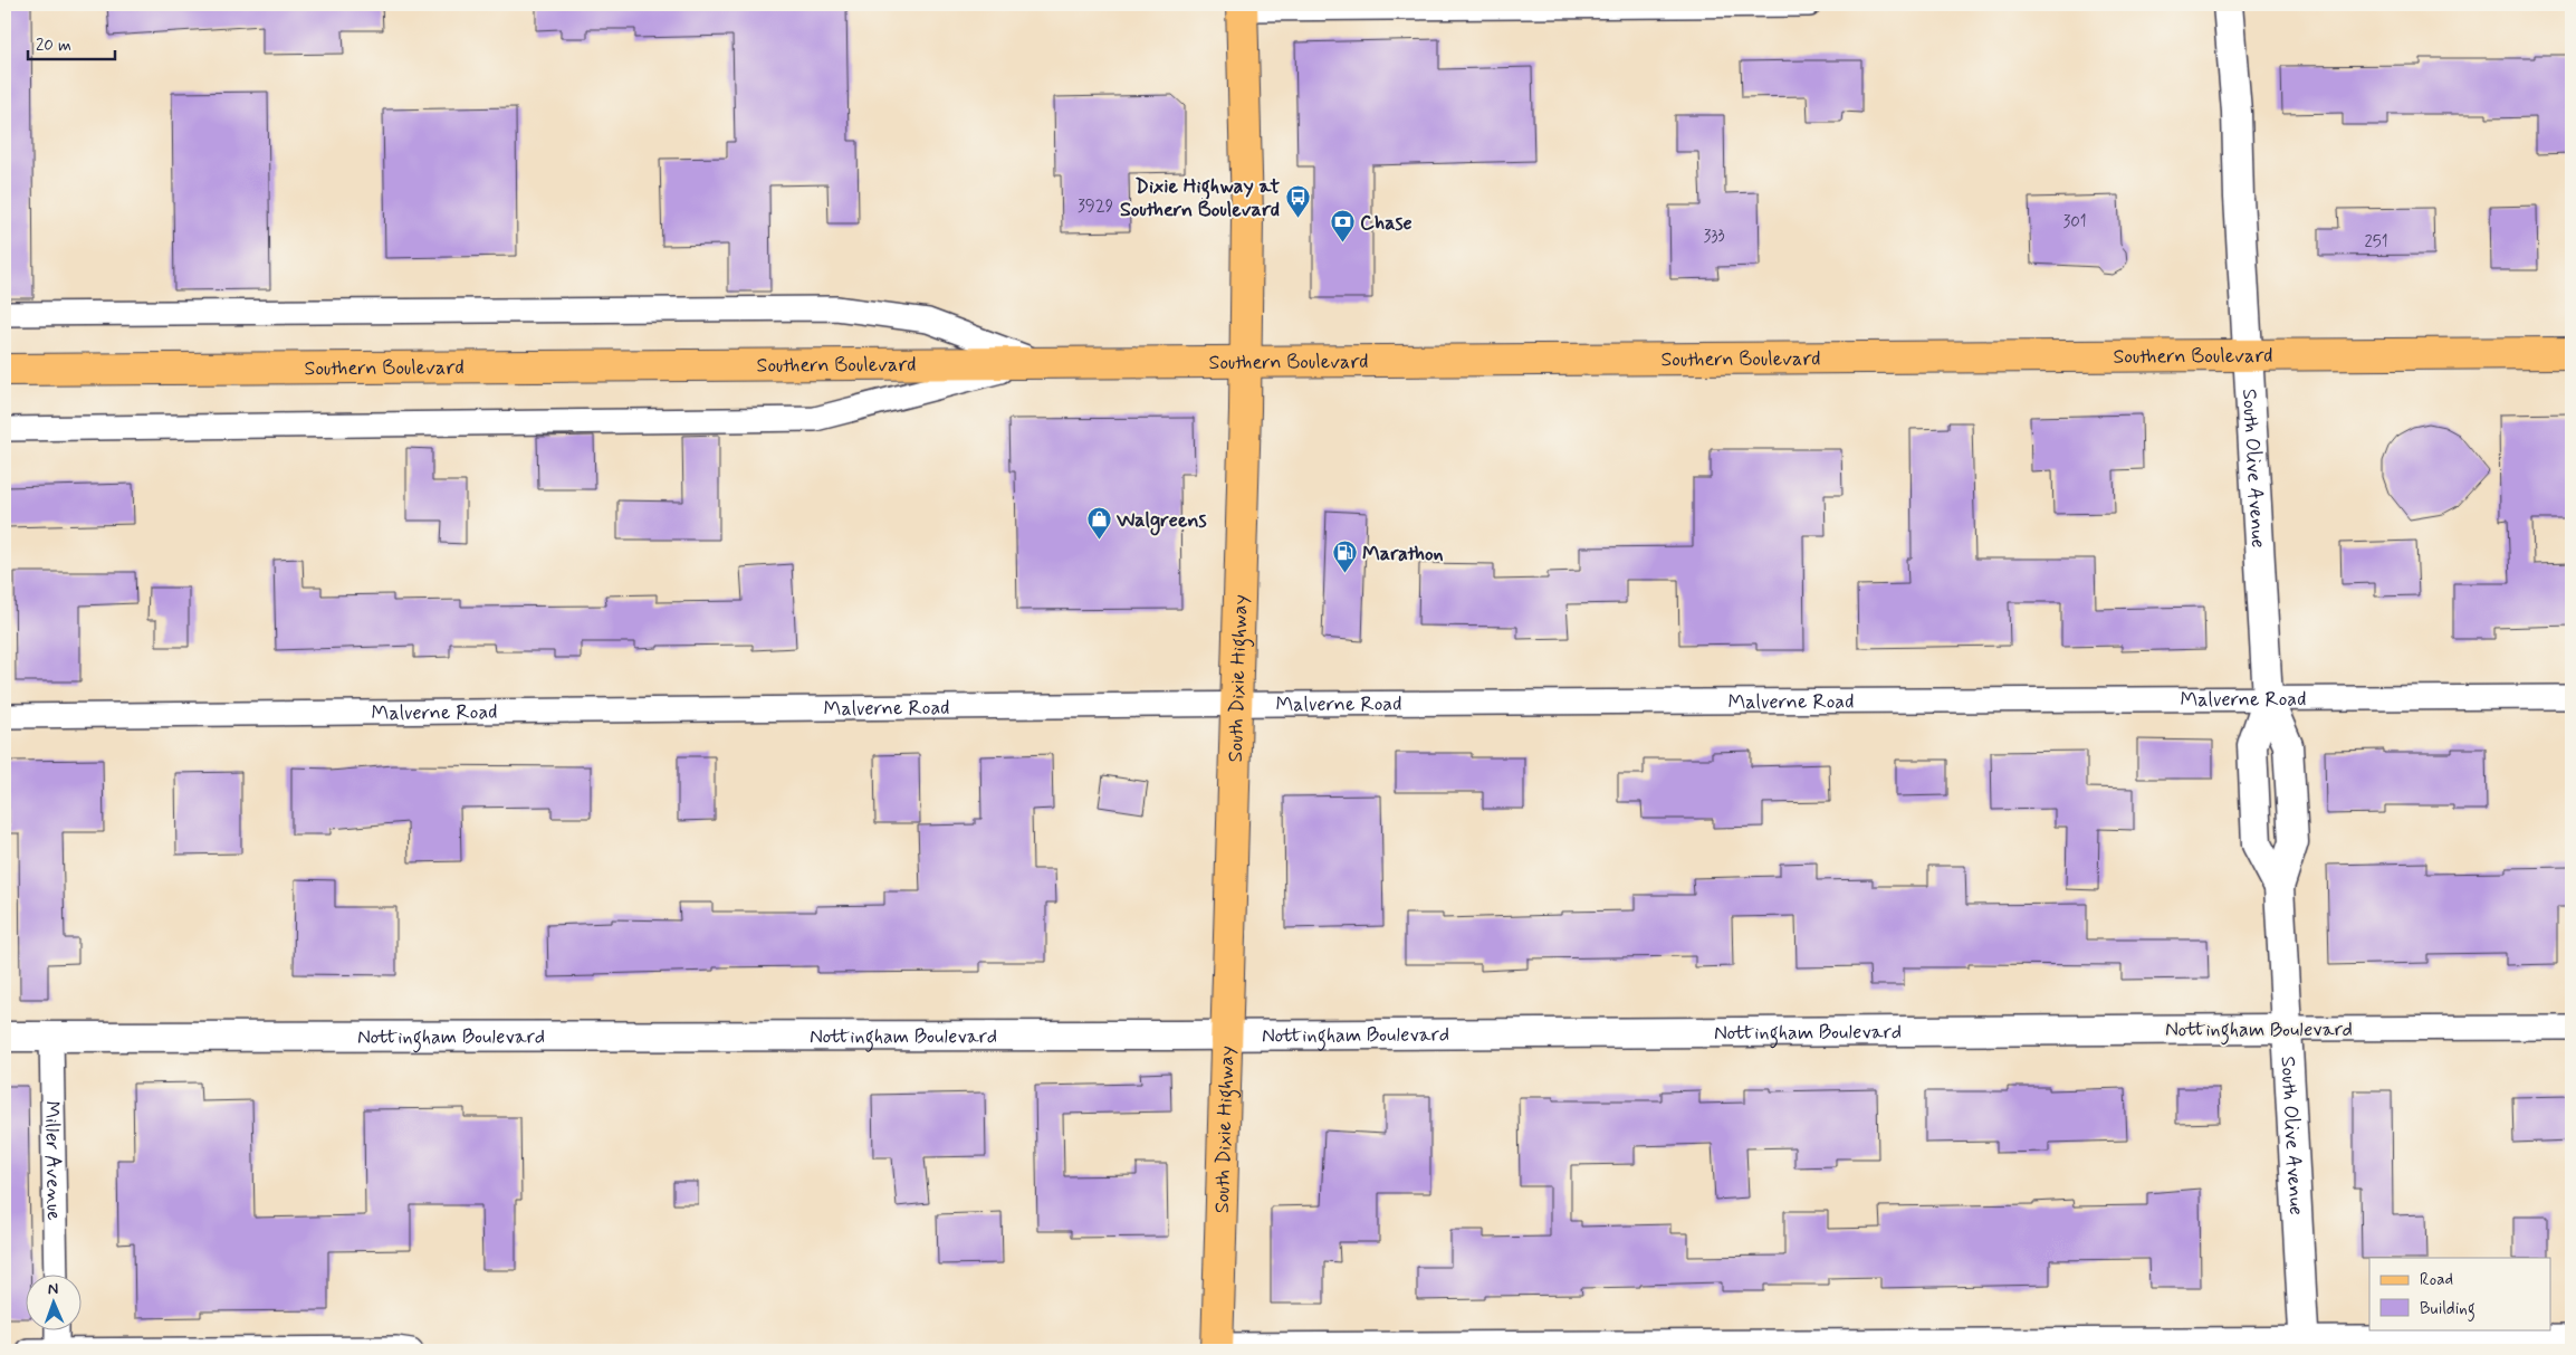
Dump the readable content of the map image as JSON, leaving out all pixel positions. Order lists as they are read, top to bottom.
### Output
{
  "streets": {
    "main road": ["Southern Boulevard", "South Dixie Highway"],
    "street": [
      "South Olive Avenue",
      "Malverne Road",
      "Nottingham Boulevard",
      "Miller Avenue"
    ]
  },
  "crossings": [
    ["Southern Boulevard", "South Olive Avenue"],
    ["Southern Boulevard", "South Dixie Highway"],
    ["South Olive Avenue", "Malverne Road"],
    ["South Olive Avenue", "Nottingham Boulevard"],
    ["South Dixie Highway", "Malverne Road"],
    ["South Dixie Highway", "Nottingham Boulevard"],
    ["Nottingham Boulevard", "Miller Avenue"]
  ],
  "places": {
    "bus stop": ["Dixie Highway at Southern Boulevard"],
    "bank": ["Chase"],
    "shop": ["Walgreens"],
    "fuel station": ["Marathon"]
  },
  "house_numbers": [
    "3929",
    "301",
    "333",
    "251"
  ],
  "legend": ["Road", "Building"],
  "scale_bar": "20 m",
  "north": "top"
}
